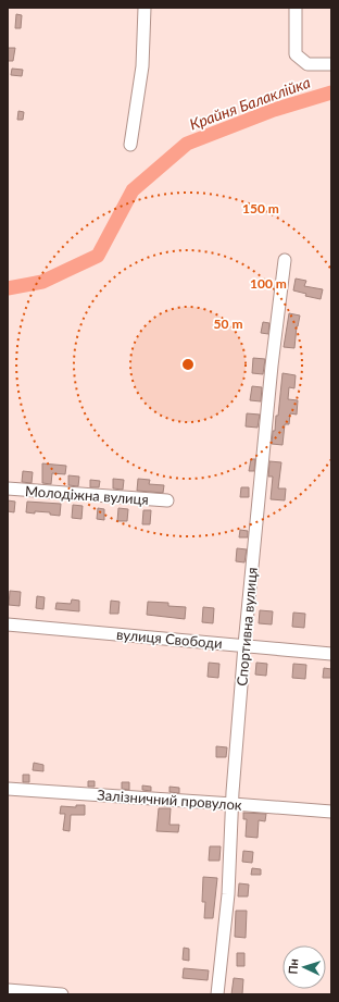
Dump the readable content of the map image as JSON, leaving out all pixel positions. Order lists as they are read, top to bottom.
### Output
{
  "streets": {
    "street": [
      "Молодіжна вулиця",
      "Спортивна вулиця",
      "вулиця Свободи",
      "Залізничний провулок"
    ]
  },
  "crossings": [
    ["Спортивна вулиця", "вулиця Свободи"],
    ["Спортивна вулиця", "Залізничний провулок"]
  ],
  "water": ["Крайня Балаклійка"],
  "north": "left",
  "rings": ["150 m", "100 m", "50 m"]
}
